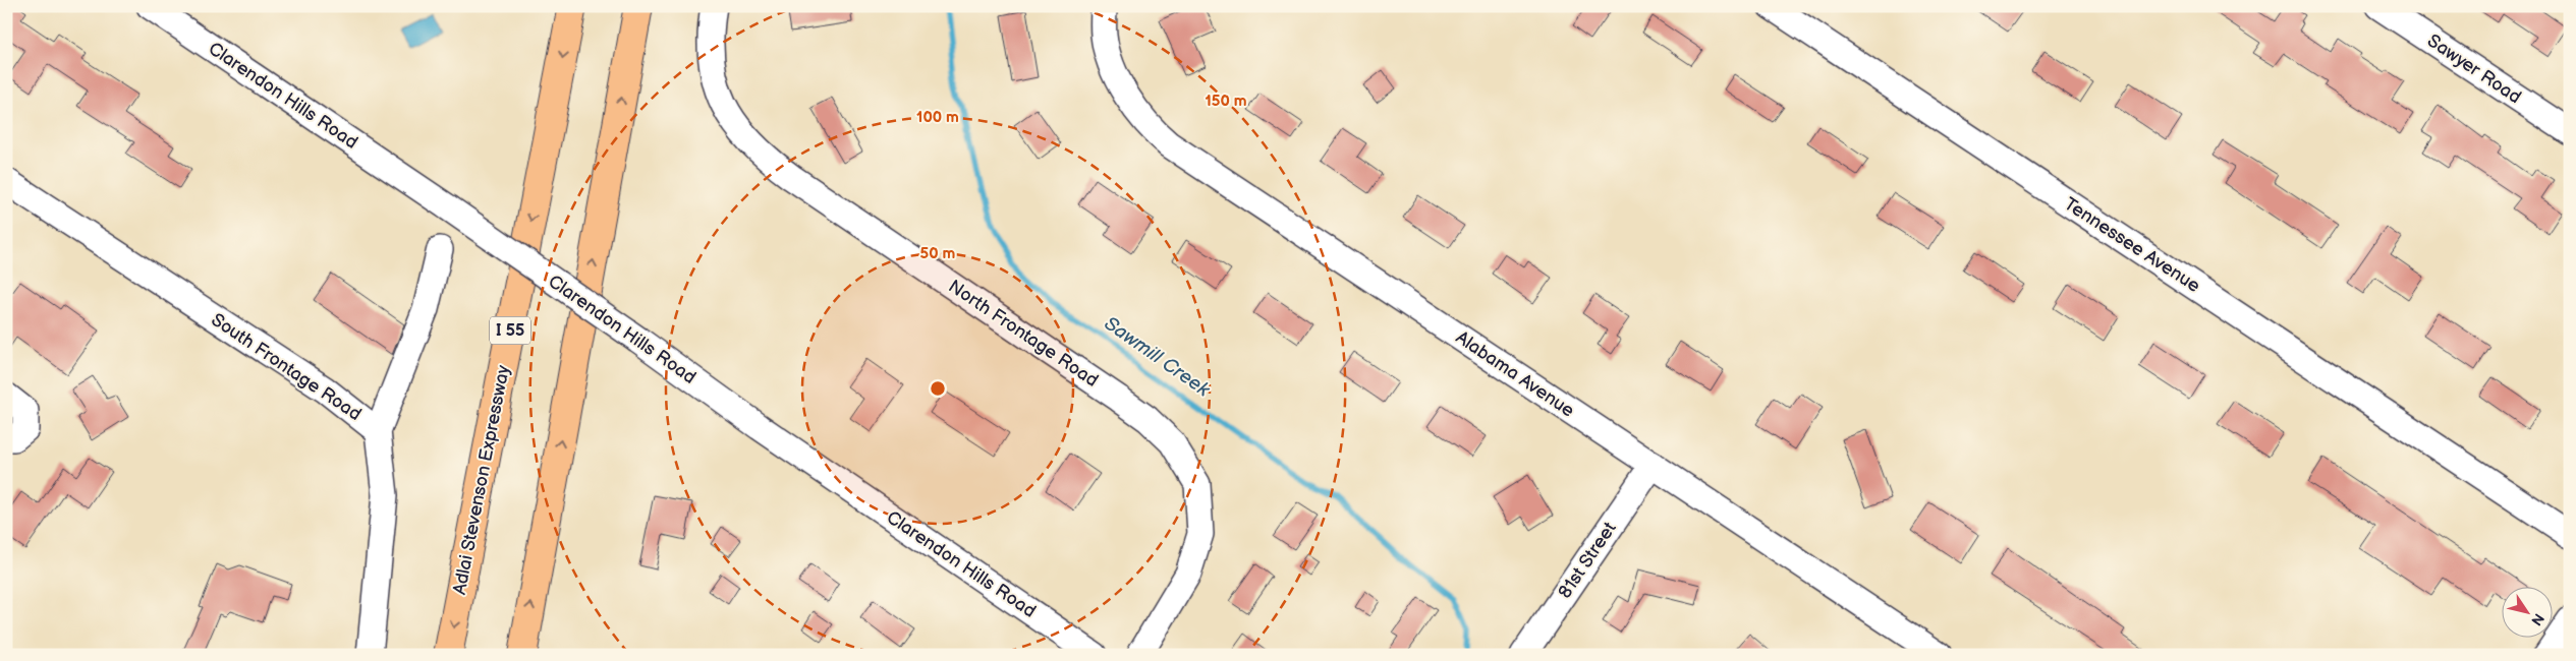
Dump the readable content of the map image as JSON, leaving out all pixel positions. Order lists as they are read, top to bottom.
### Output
{
  "streets": {
    "highway": ["I 55", "Adlai Stevenson Expressway"],
    "street": [
      "Sawyer Road",
      "Clarendon Hills Road",
      "Tennessee Avenue",
      "North Frontage Road",
      "South Frontage Road",
      "Alabama Avenue",
      "81st Street"
    ]
  },
  "crossings": [
    ["Alabama Avenue", "81st Street"]
  ],
  "water": ["Sawmill Creek"],
  "north": "bottom right",
  "rings": ["150 m", "100 m", "50 m"]
}
